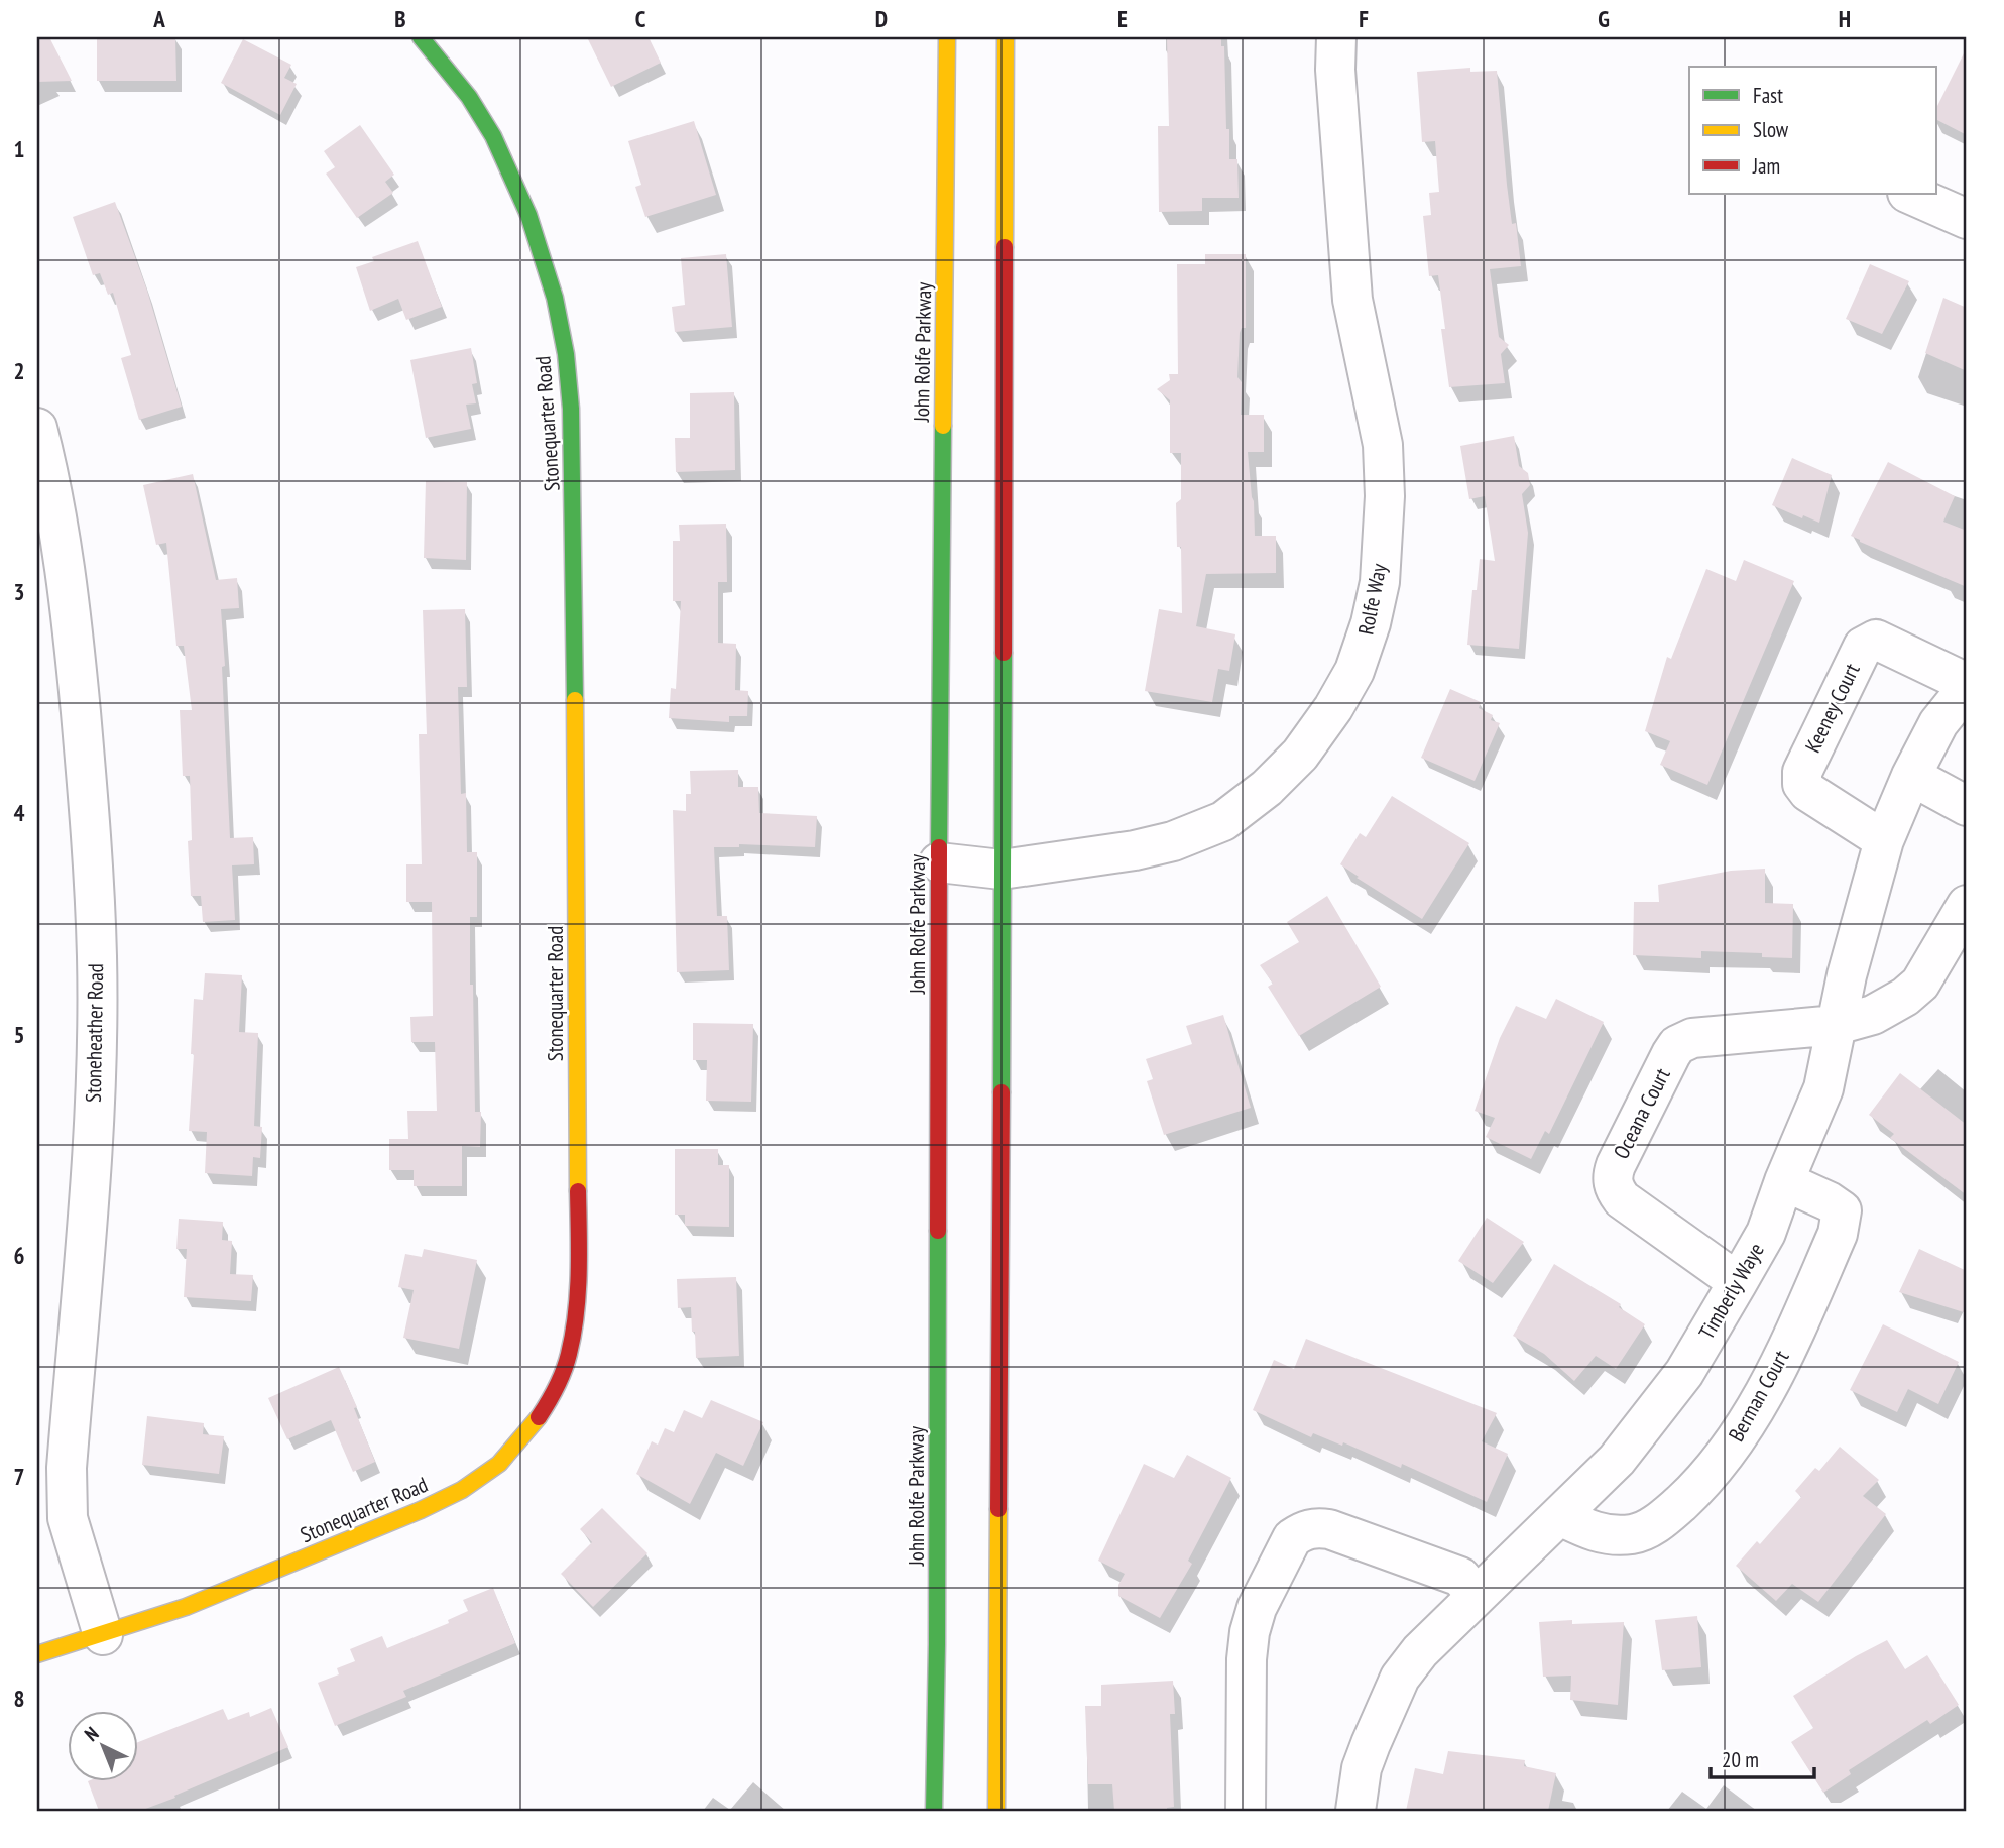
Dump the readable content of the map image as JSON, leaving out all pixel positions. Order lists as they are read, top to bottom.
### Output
{
  "streets": {
    "main road": ["John Rolfe Parkway", "Stonequarter Road"],
    "street": [
      "Rolfe Way",
      "Keeney Court",
      "Stoneheather Road",
      "Oceana Court",
      "Timberly Waye",
      "Berman Court"
    ]
  },
  "crossings": [
    ["John Rolfe Parkway", "Rolfe Way"],
    ["Stonequarter Road", "Stoneheather Road"],
    ["Keeney Court", "Timberly Waye"],
    ["Oceana Court", "Timberly Waye"],
    ["Timberly Waye", "Berman Court"]
  ],
  "legend": ["Fast", "Slow", "Jam"],
  "scale_bar": "20 m",
  "north": "top left",
  "grid": {
    "columns": [
      "A",
      "B",
      "C",
      "D",
      "E",
      "F",
      "G",
      "H"
    ],
    "rows": [
      "1",
      "2",
      "3",
      "4",
      "5",
      "6",
      "7",
      "8"
    ]
  }
}
